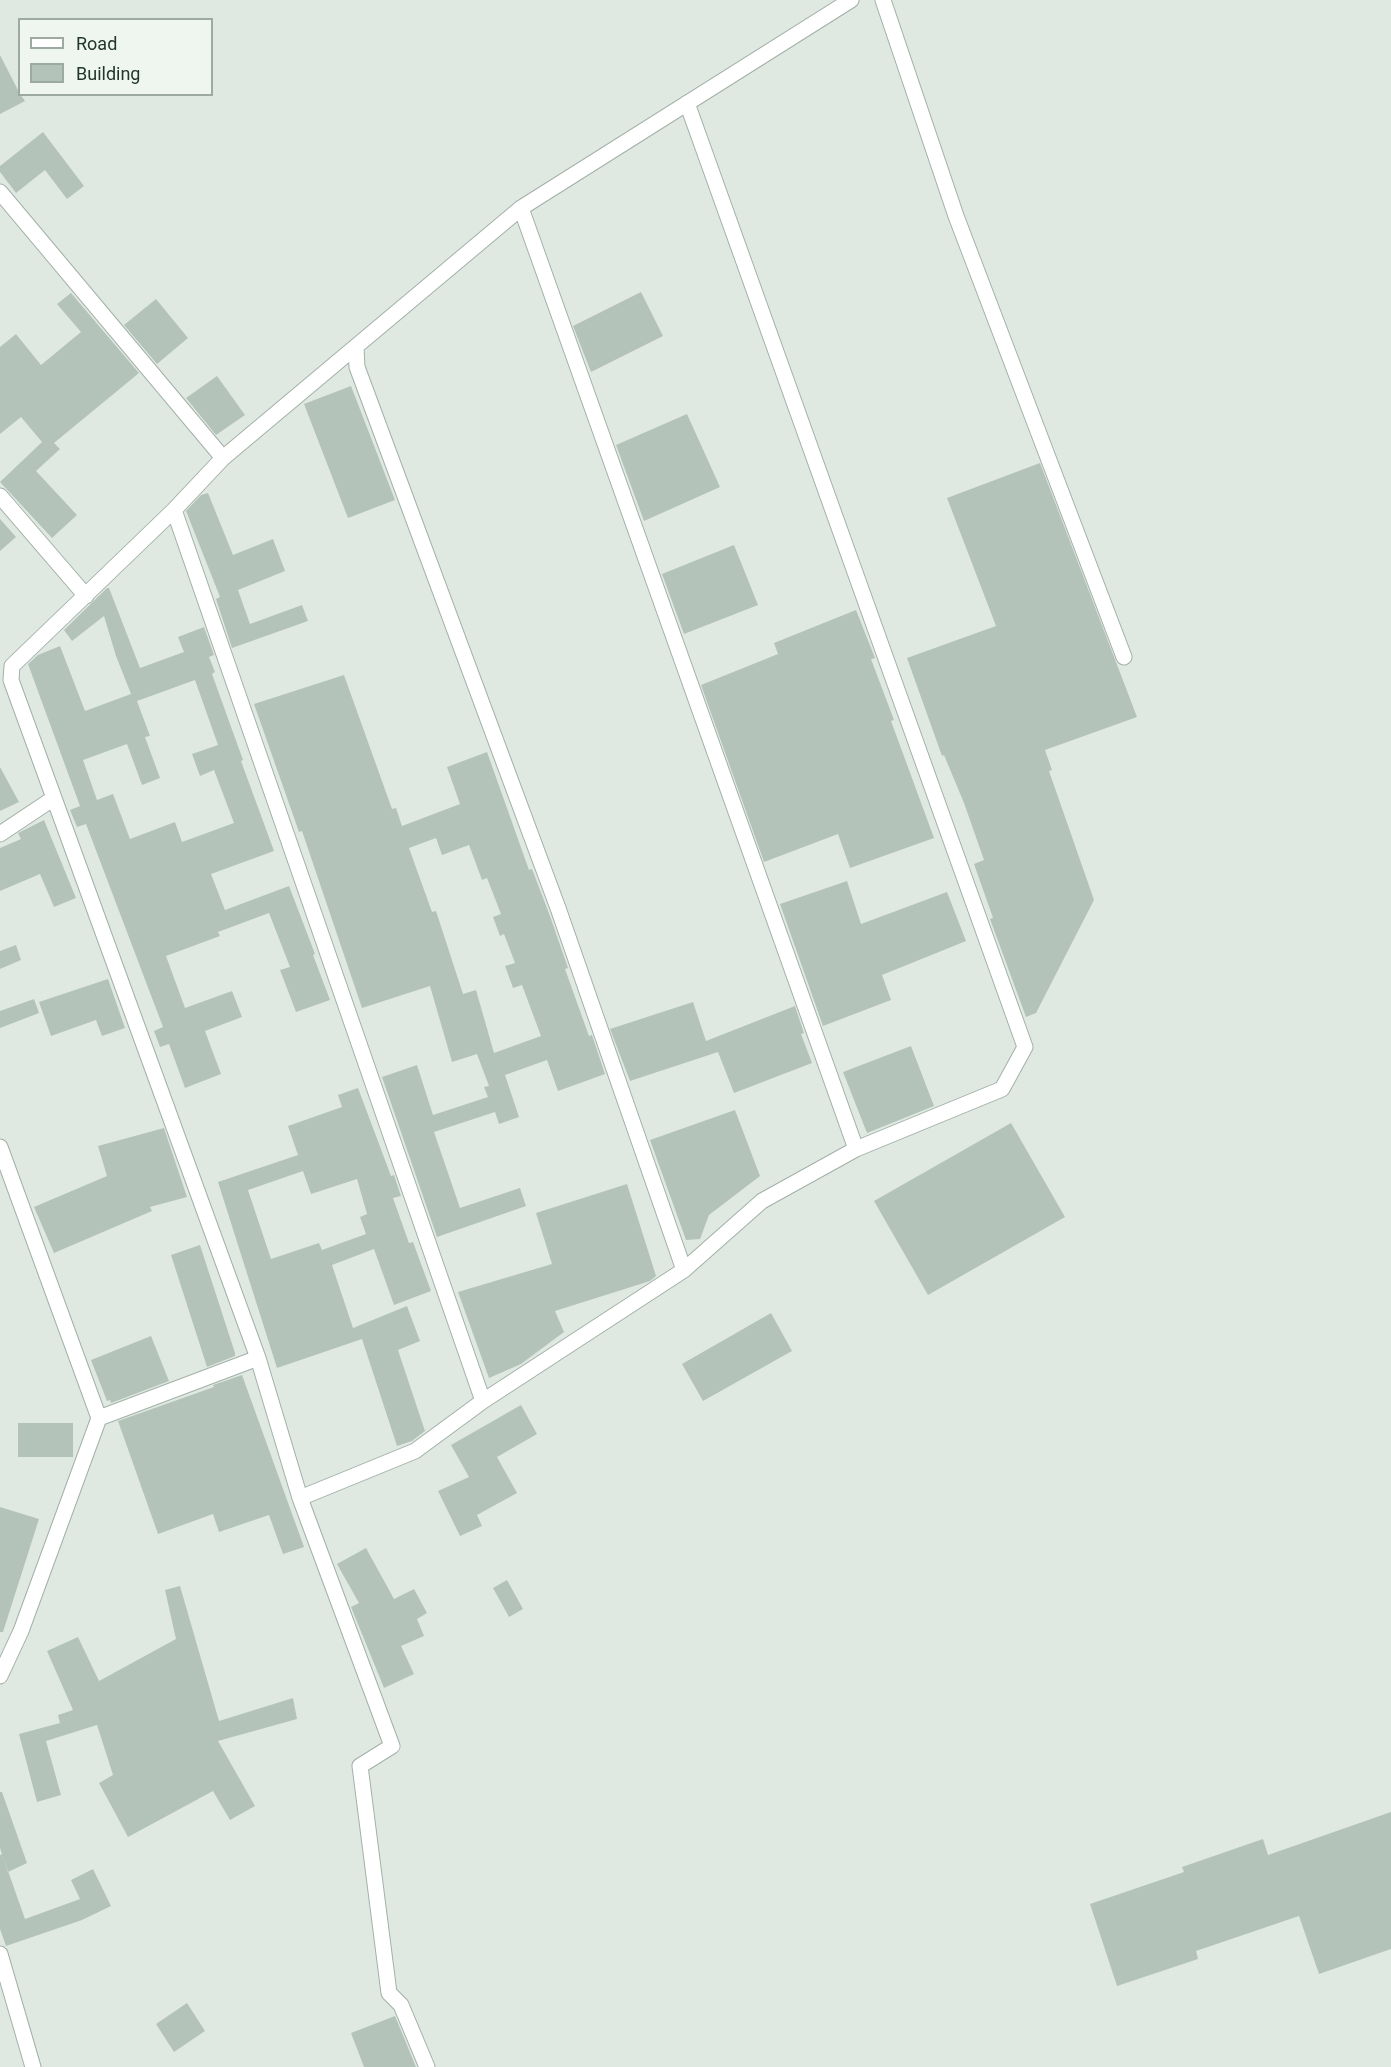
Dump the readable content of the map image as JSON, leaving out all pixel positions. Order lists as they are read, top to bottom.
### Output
{
  "legend": ["Road", "Building"]
}
